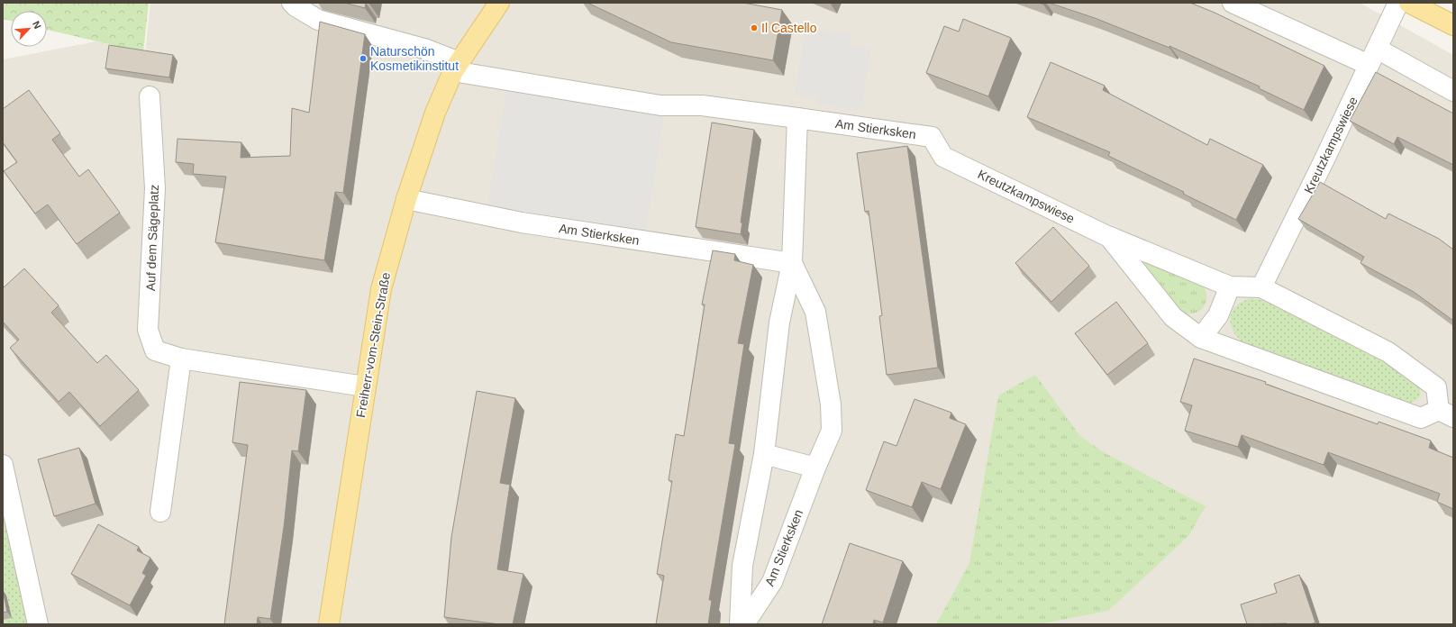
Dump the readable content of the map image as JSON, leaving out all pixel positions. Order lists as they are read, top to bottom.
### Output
{
  "streets": {
    "main road": ["Freiherr-vom-Stein-Straße"],
    "street": ["Am Stierksken", "Kreutzkampswiese", "Auf dem Sägeplatz"]
  },
  "crossings": [
    ["Am Stierksken", "Kreutzkampswiese"],
    ["Am Stierksken", "Freiherr-vom-Stein-Straße"],
    ["Auf dem Sägeplatz", "Freiherr-vom-Stein-Straße"]
  ],
  "places": ["Il Castello", "Naturschön Kosmetikinstitut"],
  "north": "top right"
}
